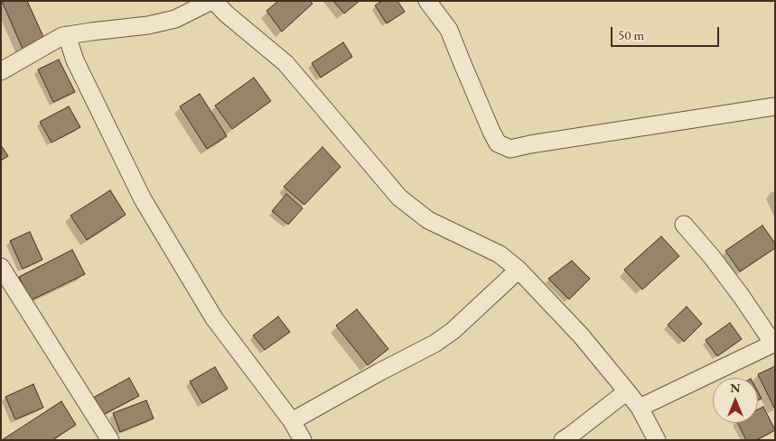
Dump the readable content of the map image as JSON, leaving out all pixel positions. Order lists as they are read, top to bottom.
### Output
{
  "scale_bar": "50 m",
  "north": "top"
}
